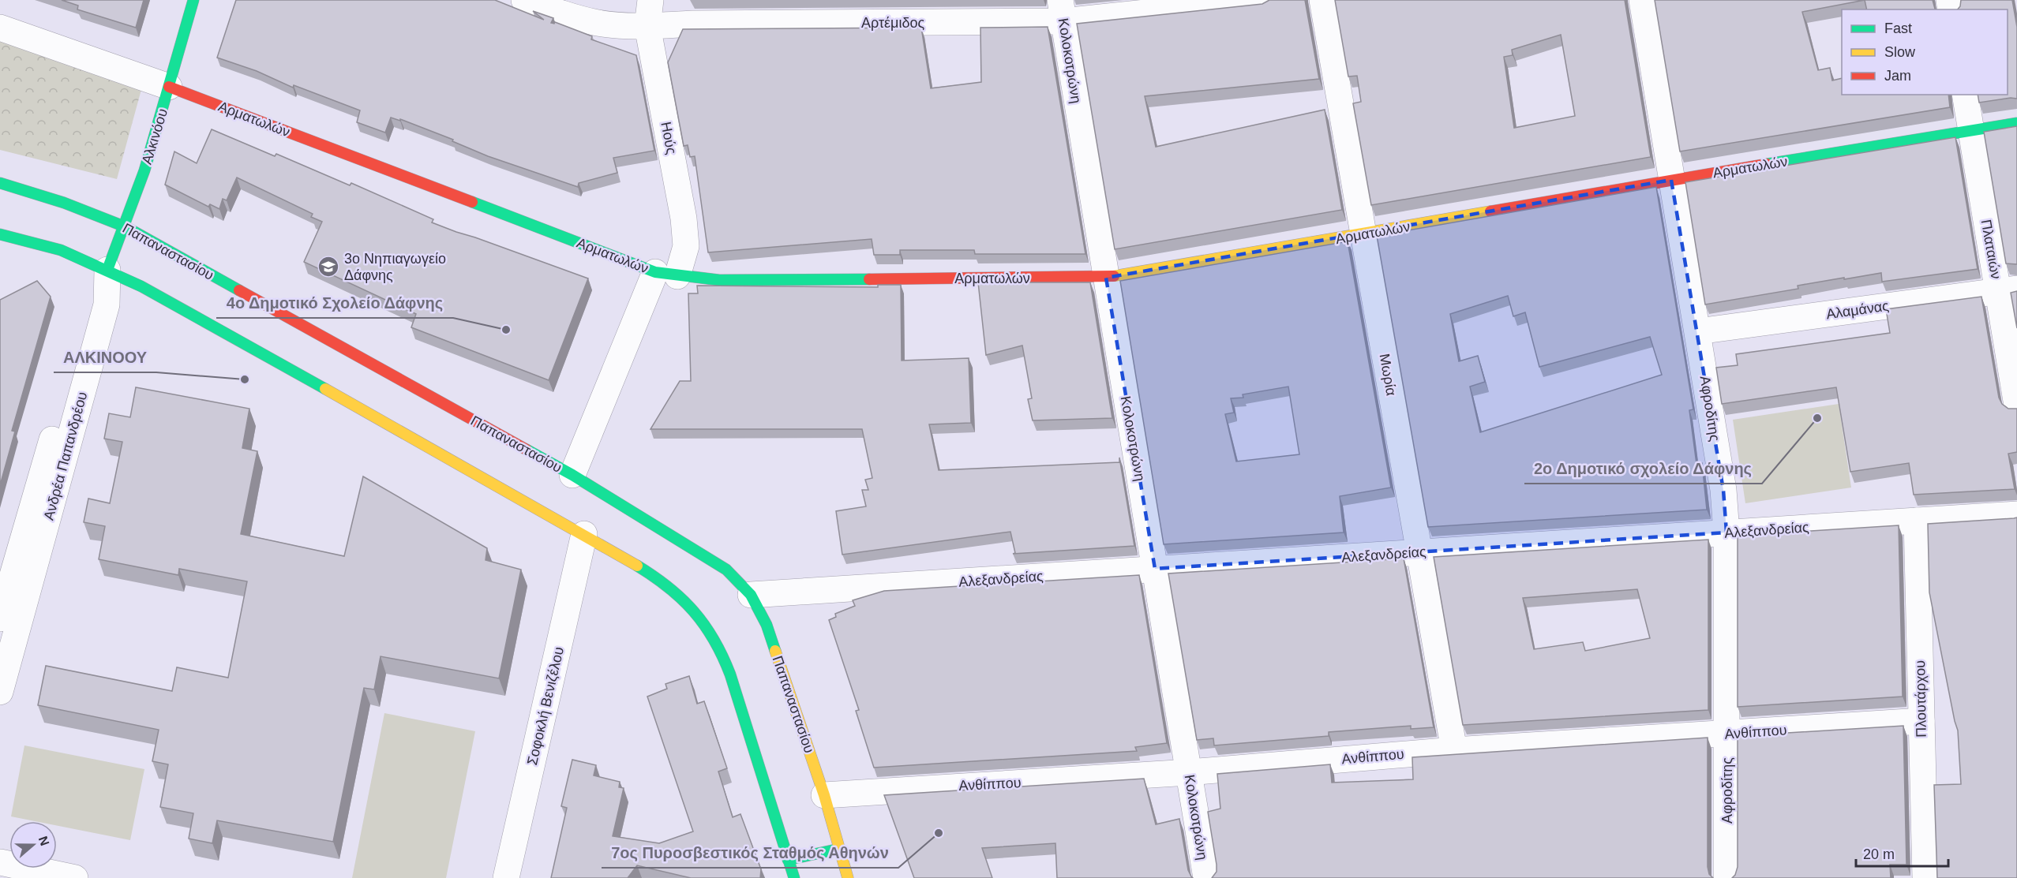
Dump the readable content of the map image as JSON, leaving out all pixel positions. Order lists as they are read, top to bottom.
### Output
{
  "streets": {
    "street": [
      "Αρτέμιδος",
      "Κολοκοτρώνη",
      "Αρματωλών",
      "Αλκινόου",
      "Ηούς",
      "Πλαταιών",
      "Παπαναστασίου",
      "Αλαμάνας",
      "Μωρία",
      "Αφροδίτης",
      "Ανδρέα Παπανδρέου",
      "Αλεξανδρείας",
      "Πλουτάρχου",
      "Σοφοκλή Βενιζέλου",
      "Ανθίππου"
    ]
  },
  "crossings": [
    ["Αρτέμιδος", "Κολοκοτρώνη"],
    ["Αρτέμιδος", "Ηούς"],
    ["Κολοκοτρώνη", "Αρματωλών"],
    ["Κολοκοτρώνη", "Αλεξανδρείας"],
    ["Κολοκοτρώνη", "Ανθίππου"],
    ["Αρματωλών", "Αλκινόου"],
    ["Αρματωλών", "Ηούς"],
    ["Αρματωλών", "Πλαταιών"],
    ["Αρματωλών", "Μωρία"],
    ["Αρματωλών", "Αφροδίτης"],
    ["Αλκινόου", "Παπαναστασίου"],
    ["Αλκινόου", "Ανδρέα Παπανδρέου"],
    ["Ηούς", "Παπαναστασίου"],
    ["Πλαταιών", "Αλαμάνας"],
    ["Παπαναστασίου", "Αλεξανδρείας"],
    ["Παπαναστασίου", "Ανθίππου"],
    ["Αλαμάνας", "Αφροδίτης"],
    ["Μωρία", "Αλεξανδρείας"],
    ["Μωρία", "Ανθίππου"],
    ["Αφροδίτης", "Αλεξανδρείας"],
    ["Αφροδίτης", "Ανθίππου"],
    ["Αλεξανδρείας", "Πλουτάρχου"],
    ["Πλουτάρχου", "Ανθίππου"]
  ],
  "places": {
    "school or university": ["3ο Νηπιαγωγείο Δάφνης"],
    "other": [
      "4ο Δημοτικό Σχολείο Δάφνης",
      "ΑΛΚΙΝΟΟΥ",
      "2ο Δημοτικό σχολείο Δάφνης",
      "7ος Πυροσβεστικός Σταθμός Αθηνών"
    ]
  },
  "legend": ["Fast", "Slow", "Jam"],
  "scale_bar": "20 m",
  "north": "right"
}
